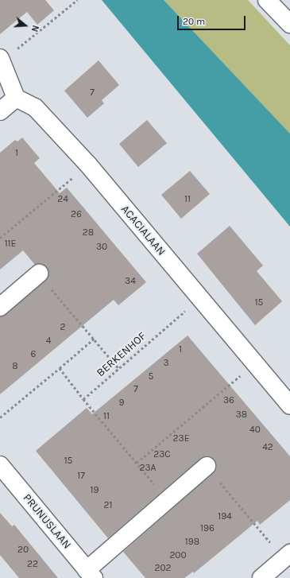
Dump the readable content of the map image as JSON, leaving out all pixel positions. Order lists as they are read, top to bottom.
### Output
{
  "streets": {
    "street": ["ACACIALAAN", "PRUNUSLAAN"],
    "path": ["BERKENHOF"]
  },
  "crossings": [
    ["ACACIALAAN", "BERKENHOF"]
  ],
  "house_numbers": [
    "7",
    "1",
    "24",
    "11",
    "26",
    "28",
    "11E",
    "30",
    "34",
    "15",
    "2",
    "4",
    "1",
    "6",
    "3",
    "8",
    "5",
    "7",
    "36",
    "9",
    "38",
    "11",
    "40",
    "23E",
    "42",
    "23C",
    "15",
    "23A",
    "17",
    "19",
    "21",
    "194",
    "196",
    "198",
    "20",
    "200",
    "22",
    "202"
  ],
  "scale_bar": "20 m",
  "north": "right"
}
